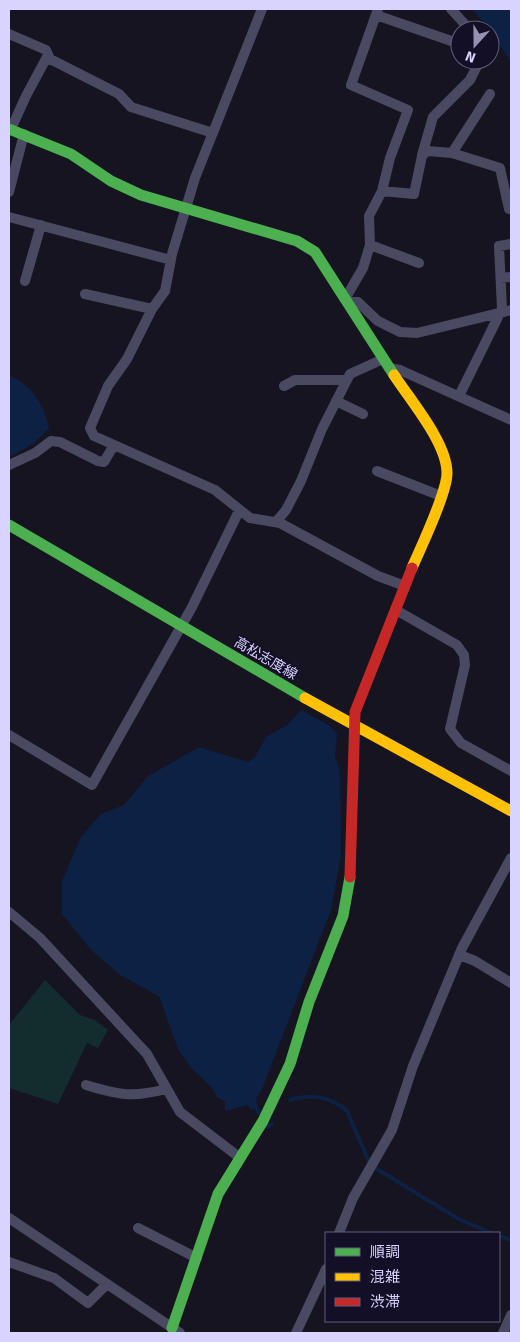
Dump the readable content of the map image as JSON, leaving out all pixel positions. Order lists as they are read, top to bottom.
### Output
{
  "streets": {
    "street": ["高松志度線"]
  },
  "legend": ["順調", "混雑", "渋滞"],
  "north": "bottom"
}
